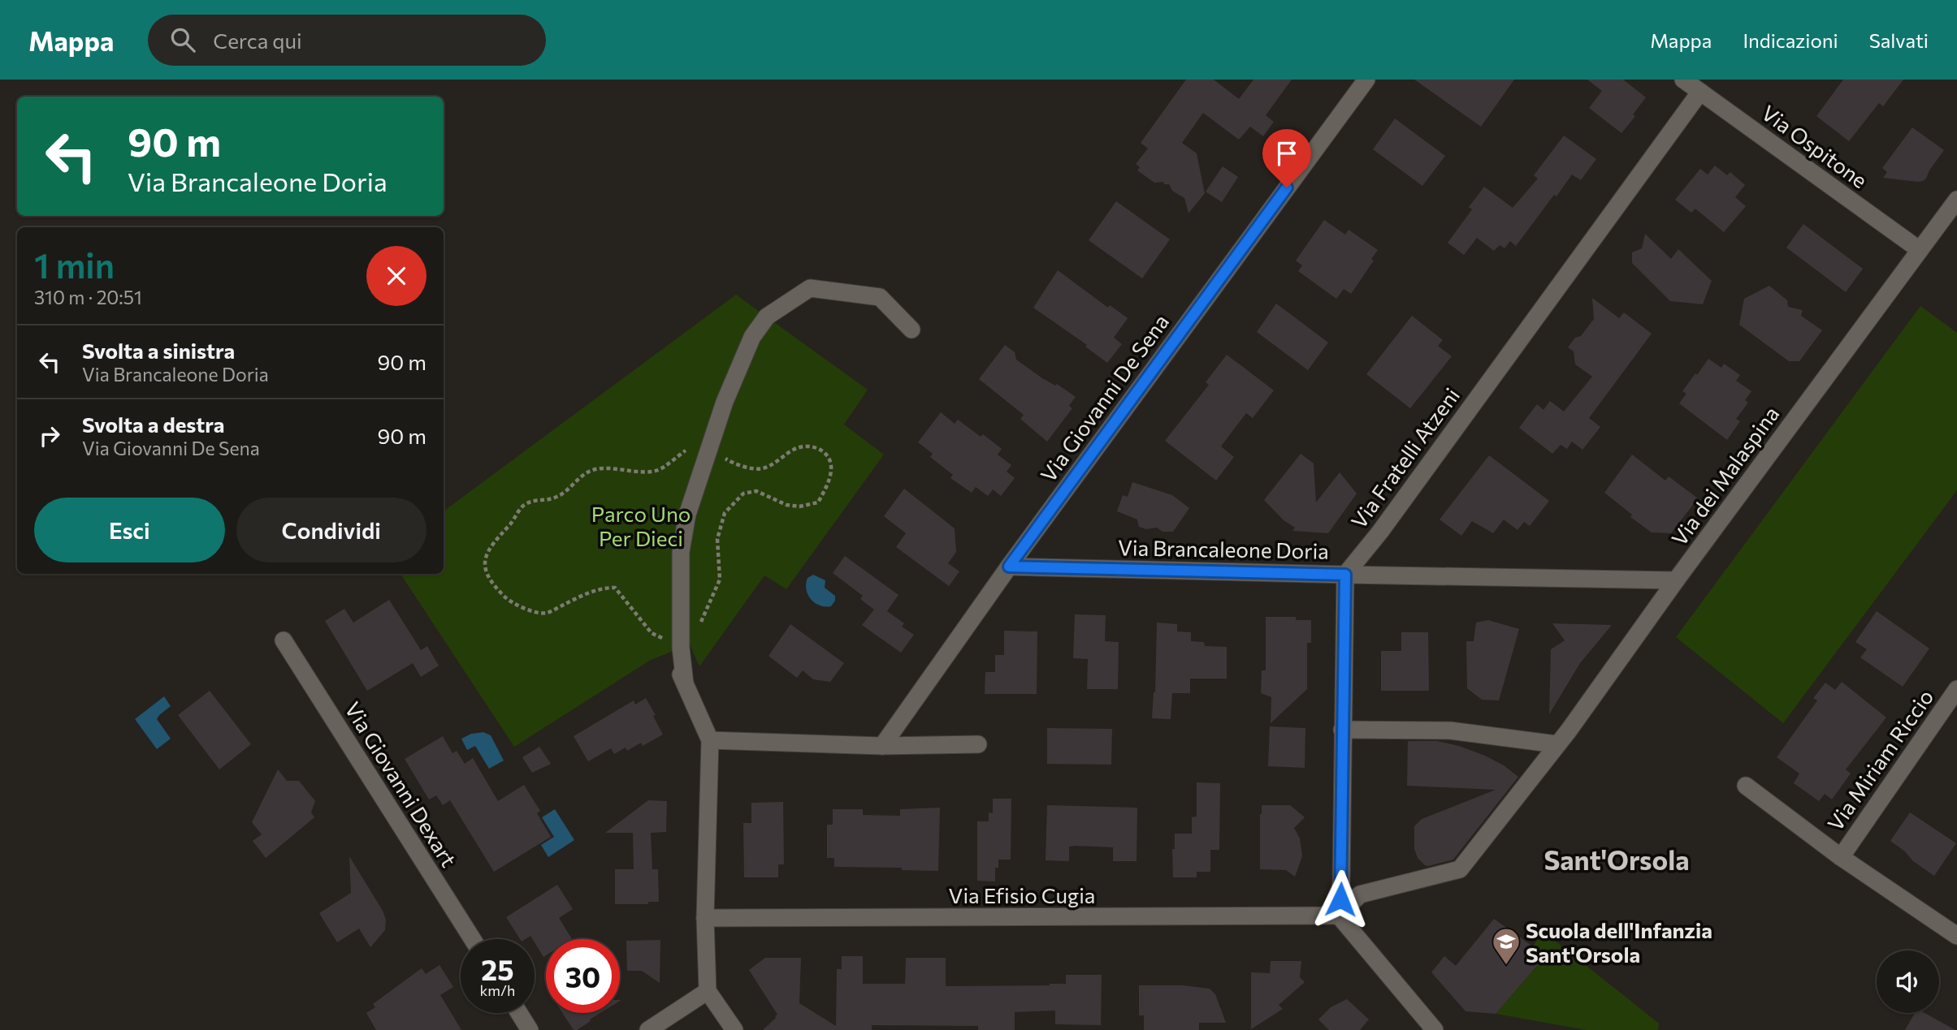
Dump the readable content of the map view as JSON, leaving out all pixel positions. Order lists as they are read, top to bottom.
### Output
{
  "streets": {
    "street": [
      "Via Ospitone",
      "Via Giovanni De Sena",
      "Via Fratelli Atzeni",
      "Via dei Malaspina",
      "Via Brancaleone Doria",
      "Via Miriam Riccio",
      "Via Giovanni Dexart",
      "Via Efisio Cugia"
    ]
  },
  "crossings": [
    ["Via Ospitone", "Via Fratelli Atzeni"],
    ["Via Ospitone", "Via dei Malaspina"],
    ["Via Giovanni De Sena", "Via Brancaleone Doria"],
    ["Via Fratelli Atzeni", "Via Brancaleone Doria"],
    ["Via dei Malaspina", "Via Brancaleone Doria"],
    ["Via dei Malaspina", "Via Efisio Cugia"]
  ],
  "districts": ["Sant'Orsola"],
  "parks": ["Parco Uno Per Dieci"],
  "places": {
    "school or university": ["Scuola dell'Infanzia Sant'Orsola"]
  },
  "page": {
    "header": "Mappa",
    "search": "Cerca qui",
    "nav": ["Mappa", "Indicazioni", "Salvati"],
    "turn": ["90 m", "Via Brancaleone Doria"],
    "heading": ["1 min", "310 m · 20:51"],
    "list": [
      {
        "name": "Svolta a sinistra",
        "note": "Via Brancaleone Doria",
        "value": "90 m"
      },
      {
        "name": "Svolta a destra",
        "note": "Via Giovanni De Sena",
        "value": "90 m"
      }
    ],
    "buttons": ["Esci", "Condividi"],
    "speed": "25 km/h",
    "limit": "30"
  }
}
